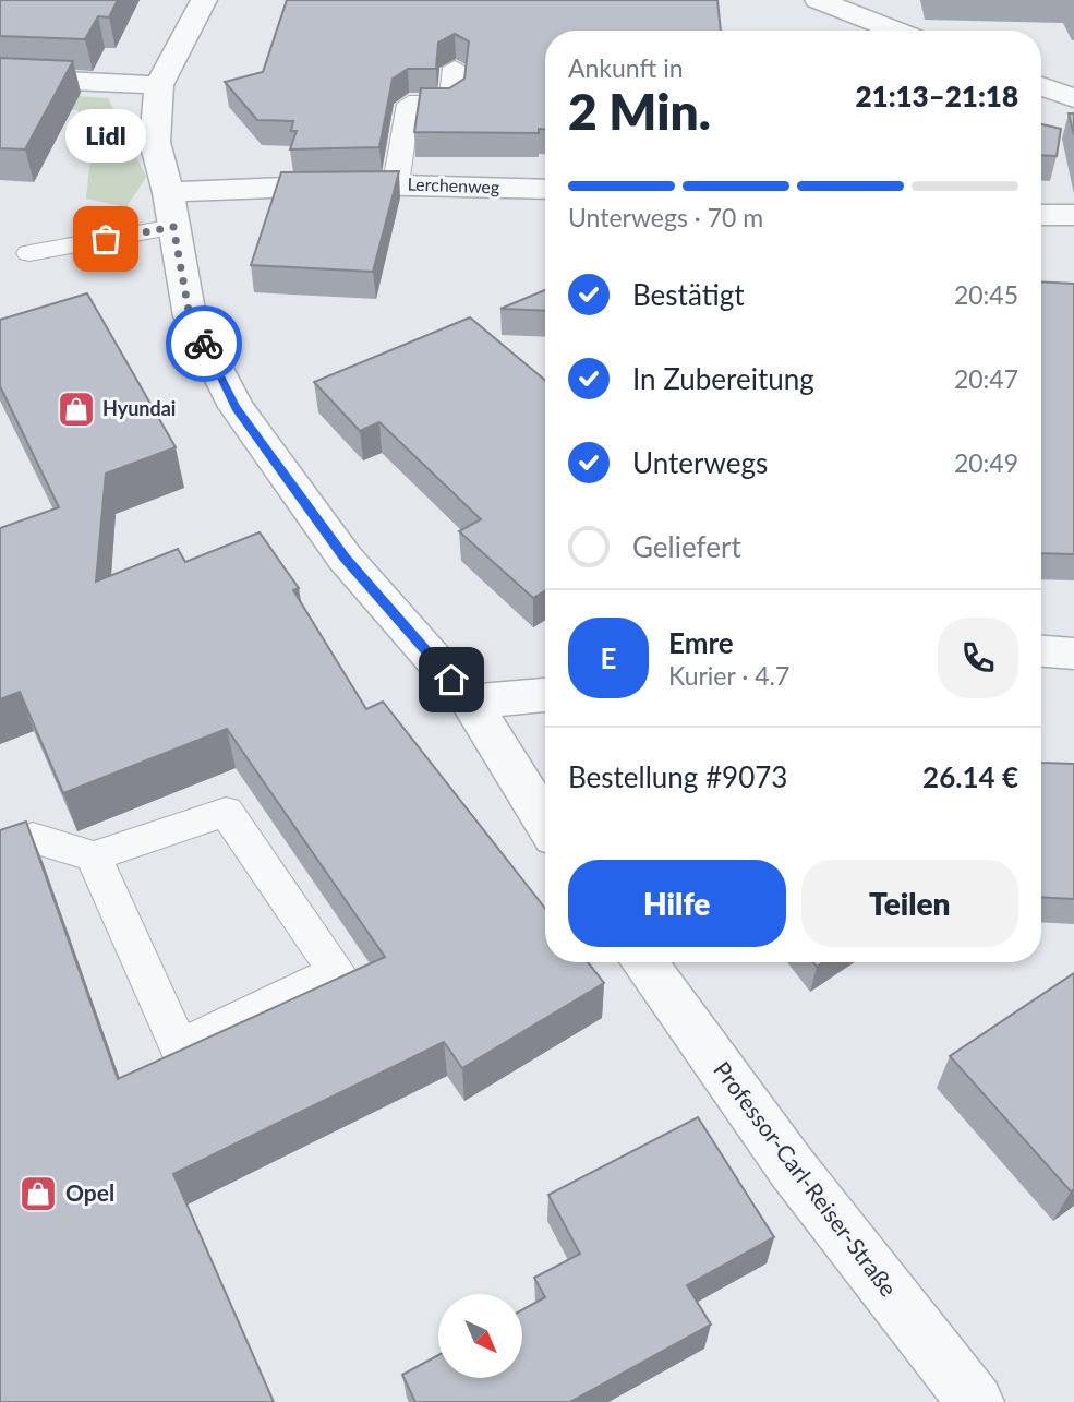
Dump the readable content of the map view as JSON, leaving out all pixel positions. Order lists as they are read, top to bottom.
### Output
{
  "streets": {
    "street": ["Lerchenweg", "Professor-Carl-Reiser-Straße"]
  },
  "places": {
    "other": ["Lidl"],
    "shop": ["Hyundai", "Opel"]
  },
  "north": "bottom right",
  "page": {
    "heading": ["2 Min.", "Ankunft in", "21:13–21:18"],
    "panel": [
      "Emre",
      "Kurier · 4.7",
      "Bestellung #9073",
      "26.14 €"
    ],
    "bubble": "Lidl",
    "bar": "Unterwegs · 70 m",
    "list": [
      ["Bestätigt", "20:45"],
      ["In Zubereitung", "20:47"],
      ["Unterwegs", "20:49"],
      "Geliefert"
    ],
    "round": "E",
    "buttons": ["Hilfe", "Teilen"]
  }
}
